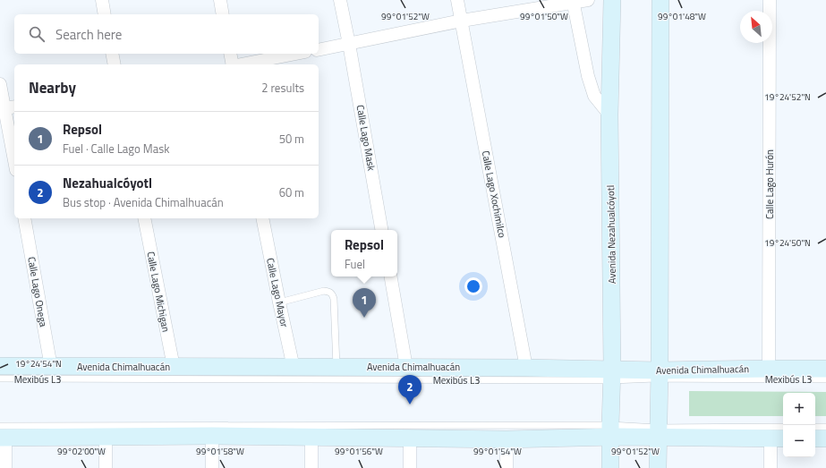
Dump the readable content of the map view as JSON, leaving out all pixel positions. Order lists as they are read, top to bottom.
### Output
{
  "streets": {
    "main road": ["Avenida Nezahualcóyotl", "Avenida Chimalhuacán"],
    "street": [
      "Calle Lago Mask",
      "Calle Lago Hurón",
      "Calle Lago Xochimilco",
      "Calle Lago Onega",
      "Calle Lago Michigan",
      "Calle Lago Mayor"
    ],
    "lane": ["Mexibús L3"]
  },
  "crossings": [
    ["Calle Lago Hurón", "Avenida Chimalhuacán"],
    ["Calle Lago Xochimilco", "Avenida Chimalhuacán"],
    ["Avenida Nezahualcóyotl", "Avenida Chimalhuacán"],
    ["Avenida Nezahualcóyotl", "Mexibús L3"],
    ["Calle Lago Onega", "Avenida Chimalhuacán"],
    ["Calle Lago Michigan", "Avenida Chimalhuacán"],
    ["Calle Lago Mayor", "Avenida Chimalhuacán"],
    ["Avenida Chimalhuacán", "Mexibús L3"]
  ],
  "north": "top left",
  "page": {
    "search": "Search here",
    "heading": ["Nearby", "2 results"],
    "list": [
      {
        "mark": "1",
        "name": "Repsol",
        "note": "Fuel · Calle Lago Mask",
        "value": "50 m"
      },
      {
        "mark": "2",
        "name": "Nezahualcóyotl",
        "note": "Bus stop · Avenida Chimalhuacán",
        "value": "60 m"
      }
    ],
    "popup": ["Repsol", "Fuel"],
    "pins": ["1", "2"],
    "map_buttons": ["+", "−"]
  },
  "coordinates": [
    "99°01'52\"W",
    "99°01'50\"W",
    "99°01'48\"W",
    "19°24'52\"N",
    "19°24'50\"N",
    "19°24'54\"N",
    "99°02'00\"W",
    "99°01'58\"W",
    "99°01'56\"W",
    "99°01'54\"W"
  ]
}
